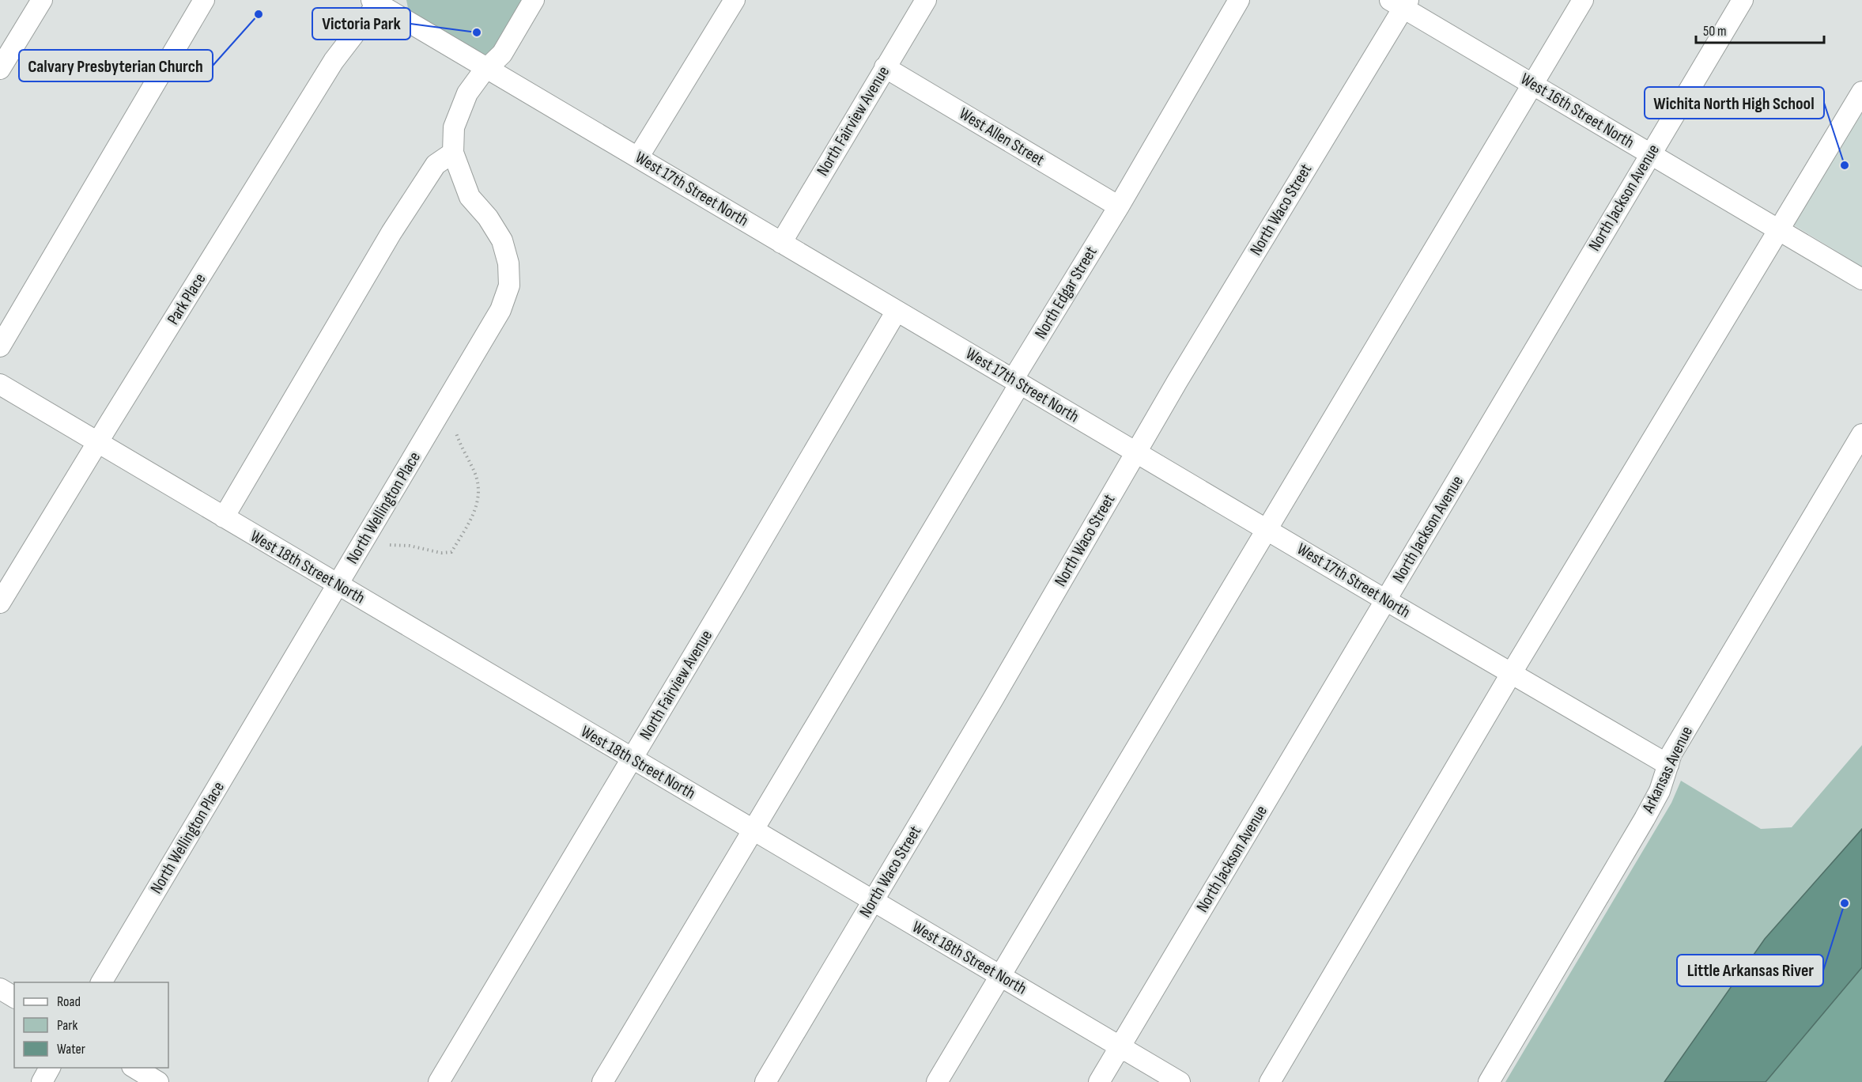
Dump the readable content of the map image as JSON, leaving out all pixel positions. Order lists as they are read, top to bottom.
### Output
{
  "streets": {
    "street": [
      "West 16th Street North",
      "North Fairview Avenue",
      "West Allen Street",
      "West 17th Street North",
      "North Jackson Avenue",
      "North Waco Street",
      "North Edgar Street",
      "Park Place",
      "North Wellington Place",
      "West 18th Street North",
      "Arkansas Avenue"
    ]
  },
  "crossings": [
    ["West 16th Street North", "North Jackson Avenue"],
    ["West 16th Street North", "North Waco Street"],
    ["North Fairview Avenue", "West Allen Street"],
    ["North Fairview Avenue", "West 17th Street North"],
    ["North Fairview Avenue", "West 18th Street North"],
    ["West Allen Street", "North Edgar Street"],
    ["West 17th Street North", "North Jackson Avenue"],
    ["West 17th Street North", "North Waco Street"],
    ["West 17th Street North", "North Edgar Street"],
    ["West 17th Street North", "Park Place"],
    ["West 17th Street North", "North Wellington Place"],
    ["West 17th Street North", "Arkansas Avenue"],
    ["North Jackson Avenue", "West 18th Street North"],
    ["North Waco Street", "West 18th Street North"],
    ["North Edgar Street", "West 18th Street North"],
    ["Park Place", "West 18th Street North"],
    ["North Wellington Place", "West 18th Street North"]
  ],
  "places": [
    "Calvary Presbyterian Church",
    "Victoria Park",
    "Wichita North High School",
    "Little Arkansas River"
  ],
  "legend": ["Road", "Park", "Water"],
  "scale_bar": "50 m"
}
